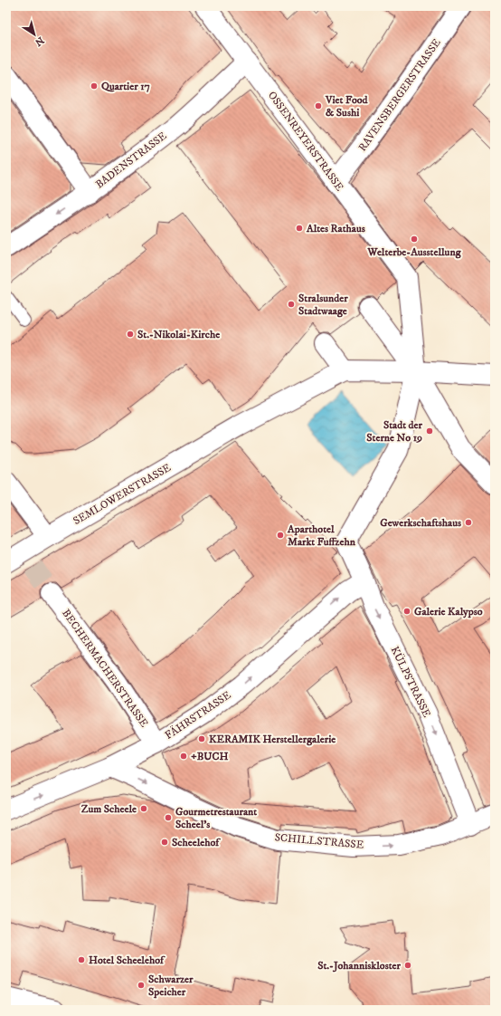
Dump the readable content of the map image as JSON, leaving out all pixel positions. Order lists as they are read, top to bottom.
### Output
{
  "streets": {
    "street": [
      "RAVENSBERGERSTRASSE",
      "OSSENREYERSTRASSE",
      "BADENSTRASSE",
      "SEMLOWERSTRASSE",
      "BECHERMACHERSTRASSE",
      "KÜLPSTRASSE",
      "FÄHRSTRASSE",
      "SCHILLSTRASSE"
    ]
  },
  "crossings": [
    ["RAVENSBERGERSTRASSE", "OSSENREYERSTRASSE"],
    ["OSSENREYERSTRASSE", "BADENSTRASSE"],
    ["OSSENREYERSTRASSE", "KÜLPSTRASSE"],
    ["BECHERMACHERSTRASSE", "FÄHRSTRASSE"],
    ["KÜLPSTRASSE", "FÄHRSTRASSE"],
    ["KÜLPSTRASSE", "SCHILLSTRASSE"],
    ["FÄHRSTRASSE", "SCHILLSTRASSE"]
  ],
  "one_way": ["KÜLPSTRASSE", "FÄHRSTRASSE", "SCHILLSTRASSE"],
  "places": [
    "Quartier 17",
    "Viet Food & Sushi",
    "Altes Rathaus",
    "Welterbe-Ausstellung",
    "Stralsunder Stadtwaage",
    "St.-Nikolai-Kirche",
    "Stadt der Sterne No 19",
    "Gewerkschaftshaus",
    "Aparthotel Markt Fuffzehn",
    "Galerie Kalypso",
    "KERAMIK Herstellergalerie",
    "+BUCH",
    "Zum Scheele",
    "Gourmetrestaurant Scheel's",
    "Scheelehof",
    "Hotel Scheelehof",
    "St.-Johanniskloster",
    "Schwarzer Speicher"
  ],
  "north": "bottom right"
}
